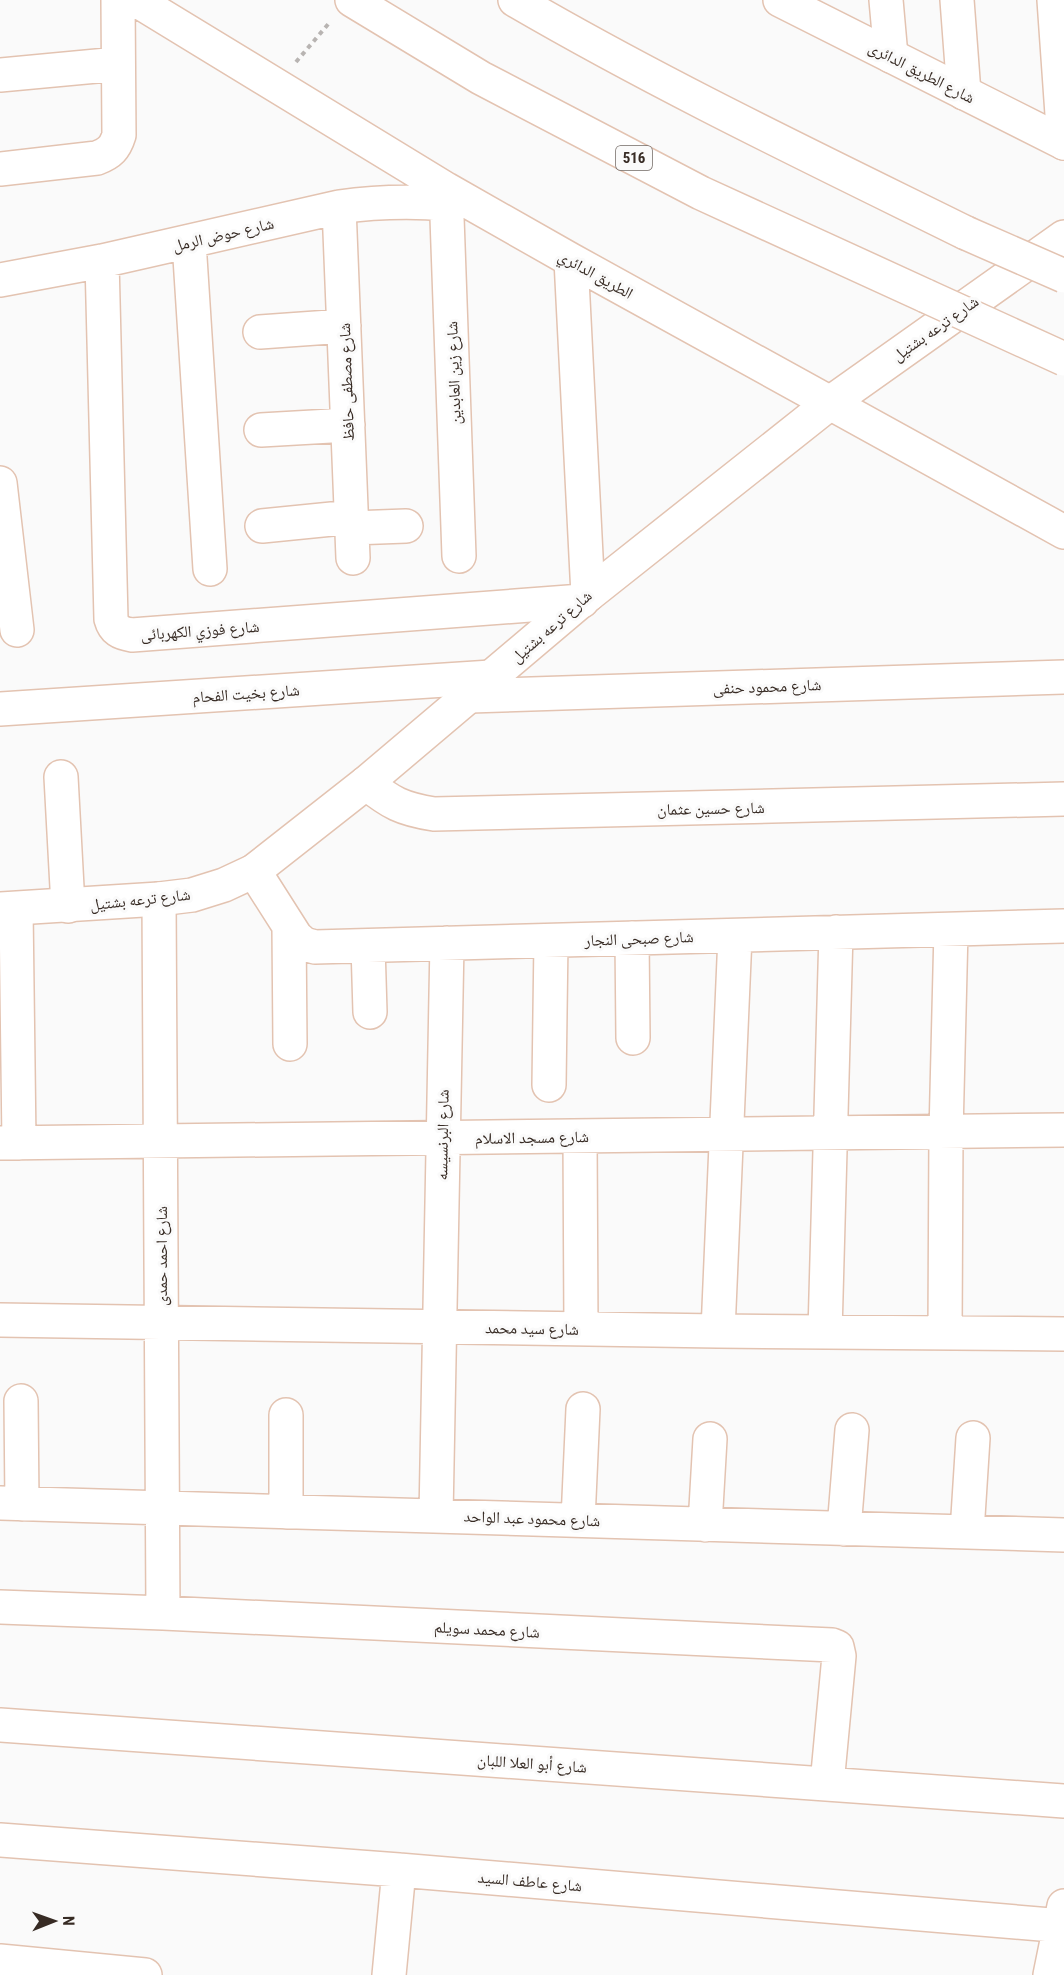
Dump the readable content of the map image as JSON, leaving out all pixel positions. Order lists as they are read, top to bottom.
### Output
{
  "streets": {
    "main road": [
      "شارع الطريق الدائرى",
      "516",
      "شارع حوض الرمل",
      "الطريق الدائري",
      "شارع ترعه بشتيل",
      "شارع زين العابدين",
      "شارع مصطفى حافظ",
      "شارع فوزي الكهربائى",
      "شارع محمود حنفى",
      "شارع بخيت الفحام",
      "شارع حسين عثمان",
      "شارع صبحى النجار",
      "شارع البرنسيسه",
      "شارع مسجد الاسلام",
      "شارع احمد حمدى",
      "شارع سيد محمد",
      "شارع محمود عبد الواحد",
      "شارع محمد سويلم",
      "شارع أبو العلا اللبان",
      "شارع عاطف السيد"
    ]
  },
  "crossings": [
    ["شارع حوض الرمل", "الطريق الدائري"],
    ["شارع حوض الرمل", "شارع زين العابدين"],
    ["شارع حوض الرمل", "شارع مصطفى حافظ"],
    ["شارع حوض الرمل", "شارع فوزي الكهربائى"],
    ["الطريق الدائري", "شارع ترعه بشتيل"],
    ["الطريق الدائري", "شارع زين العابدين"],
    ["شارع ترعه بشتيل", "شارع فوزي الكهربائى"],
    ["شارع ترعه بشتيل", "شارع محمود حنفى"],
    ["شارع ترعه بشتيل", "شارع بخيت الفحام"],
    ["شارع ترعه بشتيل", "شارع حسين عثمان"],
    ["شارع ترعه بشتيل", "شارع صبحى النجار"],
    ["شارع ترعه بشتيل", "شارع احمد حمدى"],
    ["شارع محمود حنفى", "شارع بخيت الفحام"],
    ["شارع صبحى النجار", "شارع البرنسيسه"],
    ["شارع البرنسيسه", "شارع مسجد الاسلام"],
    ["شارع البرنسيسه", "شارع سيد محمد"],
    ["شارع البرنسيسه", "شارع محمود عبد الواحد"],
    ["شارع مسجد الاسلام", "شارع احمد حمدى"],
    ["شارع احمد حمدى", "شارع سيد محمد"],
    ["شارع احمد حمدى", "شارع محمود عبد الواحد"],
    ["شارع احمد حمدى", "شارع محمد سويلم"],
    ["شارع محمد سويلم", "شارع أبو العلا اللبان"]
  ],
  "north": "right"
}
